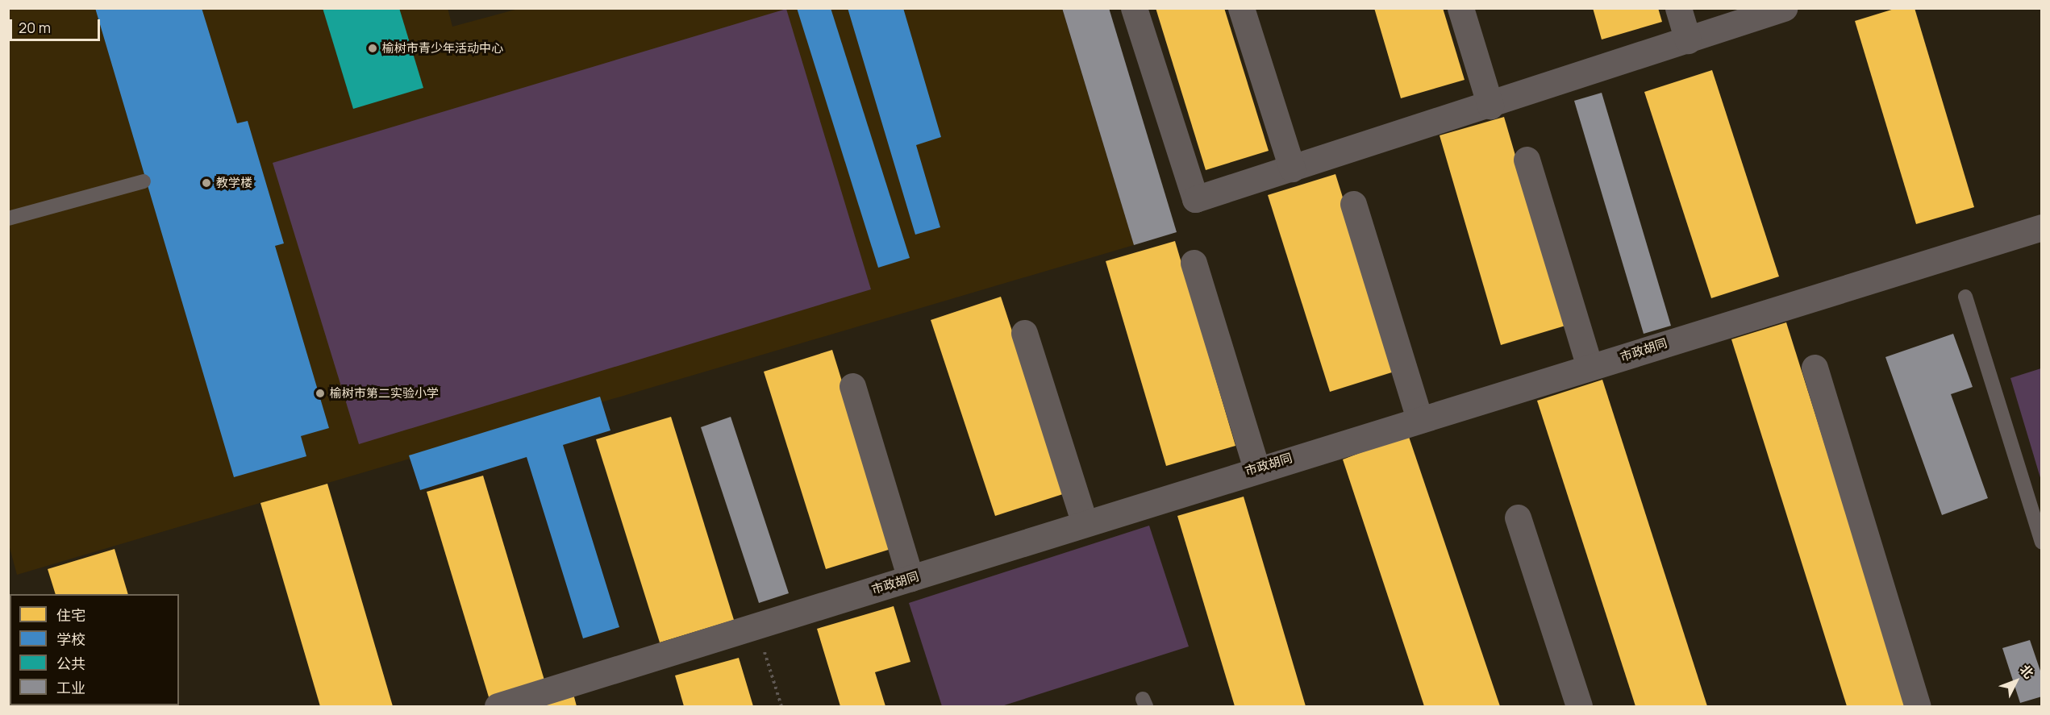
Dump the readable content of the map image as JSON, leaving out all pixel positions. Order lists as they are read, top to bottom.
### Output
{
  "streets": {
    "street": ["市政胡同"]
  },
  "places": ["榆树市青少年活动中心", "教学楼", "榆树市第二实验小学"],
  "legend": [
    "住宅",
    "学校",
    "公共",
    "工业"
  ],
  "scale_bar": "20 m",
  "north": "top right"
}
